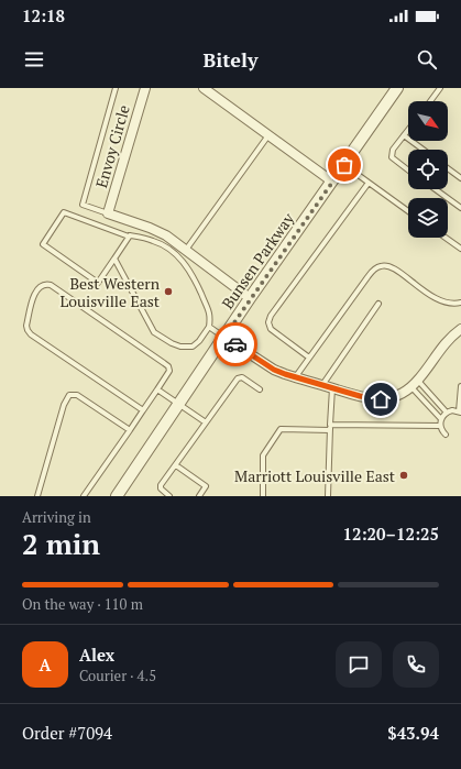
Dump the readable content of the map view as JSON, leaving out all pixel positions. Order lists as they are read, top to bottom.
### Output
{
  "streets": {
    "street": ["Envoy Circle", "Bunsen Parkway"]
  },
  "places": ["Best Western Louisville East", "Marriott Louisville East"],
  "north": "bottom right",
  "page": {
    "status": "12:18",
    "header": "Bitely",
    "heading": ["2 min", "Arriving in", "12:20–12:25"],
    "panel": [
      "Alex",
      "Courier · 4.5",
      "Order #7094",
      "$43.94"
    ],
    "bar": "On the way · 110 m",
    "round": "A"
  }
}
